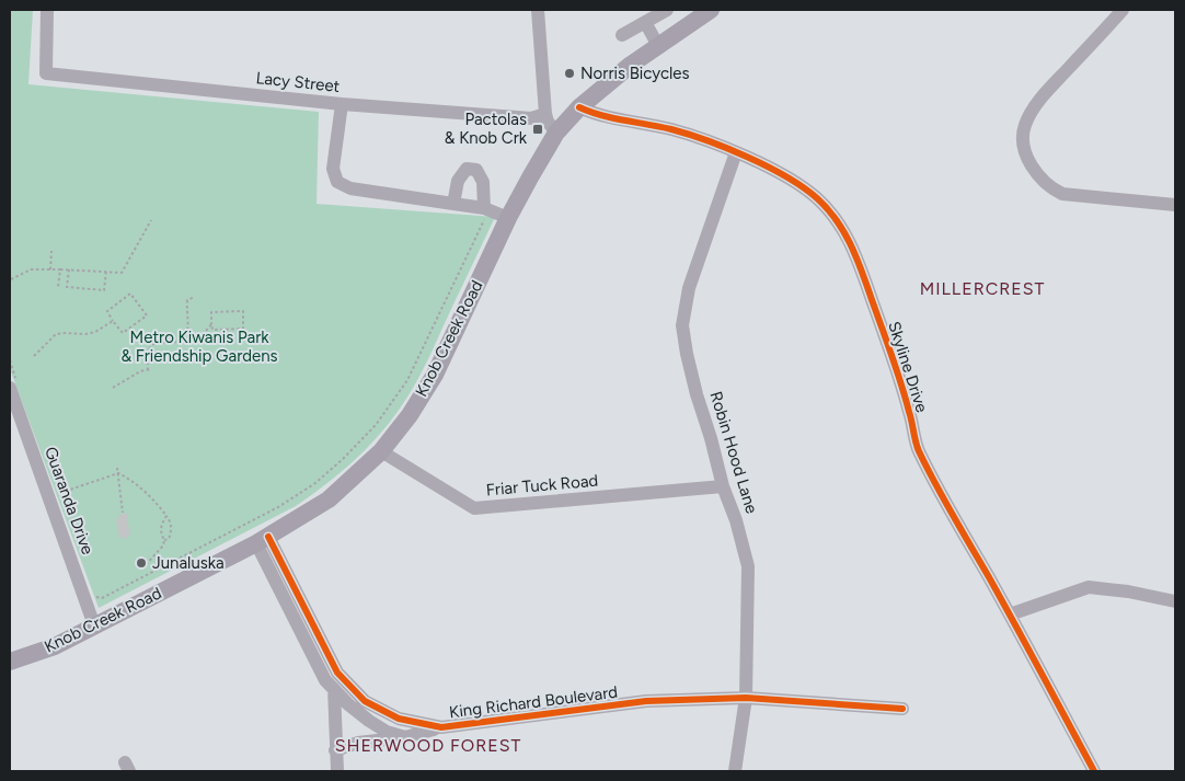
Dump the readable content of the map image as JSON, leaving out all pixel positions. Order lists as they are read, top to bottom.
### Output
{
  "streets": {
    "main road": ["Knob Creek Road"],
    "street": [
      "Lacy Street",
      "Skyline Drive",
      "Robin Hood Lane",
      "Friar Tuck Road",
      "Guaranda Drive",
      "King Richard Boulevard"
    ]
  },
  "crossings": [
    ["Knob Creek Road", "Skyline Drive"],
    ["Knob Creek Road", "Friar Tuck Road"],
    ["Knob Creek Road", "Guaranda Drive"],
    ["Knob Creek Road", "King Richard Boulevard"],
    ["Skyline Drive", "Robin Hood Lane"],
    ["Robin Hood Lane", "Friar Tuck Road"],
    ["Robin Hood Lane", "King Richard Boulevard"]
  ],
  "districts": ["MILLERCREST", "SHERWOOD FOREST"],
  "parks": ["Metro Kiwanis Park & Friendship Gardens"],
  "places": {
    "other": ["Norris Bicycles", "Junaluska"],
    "transit": ["Pactolas & Knob Crk"]
  }
}
